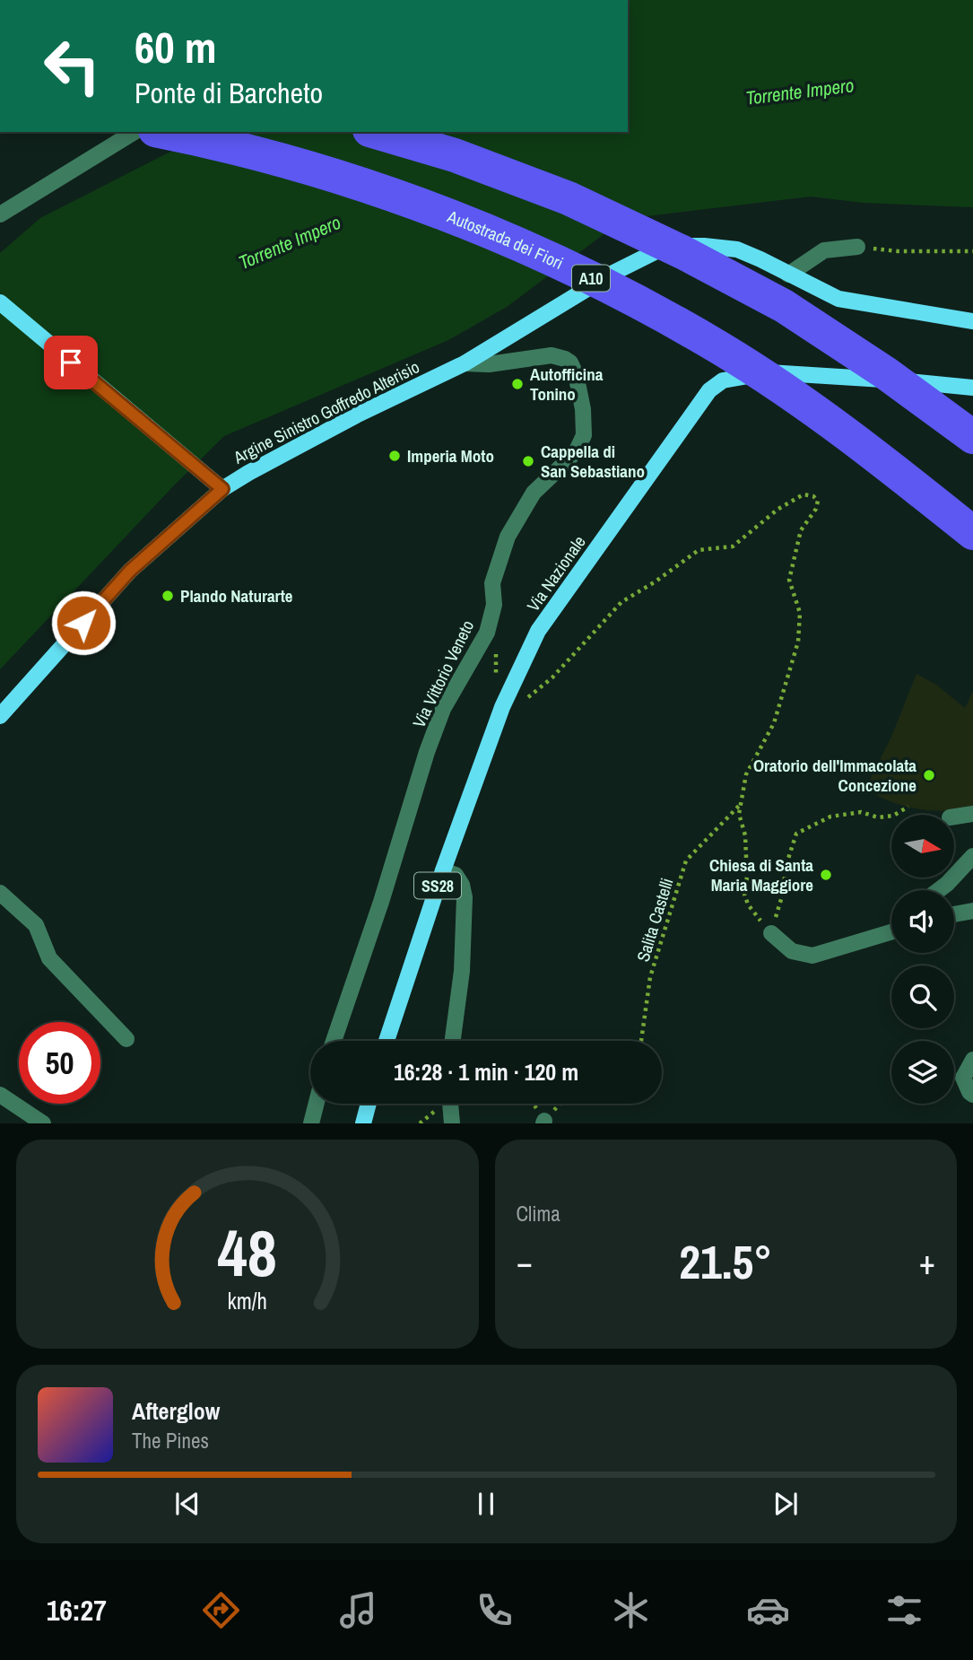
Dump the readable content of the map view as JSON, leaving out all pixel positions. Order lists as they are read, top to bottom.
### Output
{
  "streets": {
    "highway": ["Autostrada dei Fiori", "A10"],
    "main road": ["Argine Sinistro Goffredo Alterisio", "Via Nazionale", "SS28"],
    "street": ["Via Vittorio Veneto"],
    "path": ["Salita Castelli"]
  },
  "crossings": [
    ["Argine Sinistro Goffredo Alterisio", "Via Vittorio Veneto"]
  ],
  "water": ["Torrente Impero"],
  "places": [
    "Autofficina Tonino",
    "Imperia Moto",
    "Cappella di San Sebastiano",
    "Plando Naturarte",
    "Oratorio dell'Immacolata Concezione",
    "Chiesa di Santa Maria Maggiore"
  ],
  "north": "right",
  "page": {
    "turn": ["60 m", "Ponte di Barcheto"],
    "limit": "50",
    "trip": "16:28 · 1 min · 120 m",
    "tile": "Clima",
    "heat": ["−", "21.5°", "+"],
    "song": ["Afterglow", "The Pines"],
    "tabs": "16:27",
    "gauge": ["48", "km/h"]
  }
}
